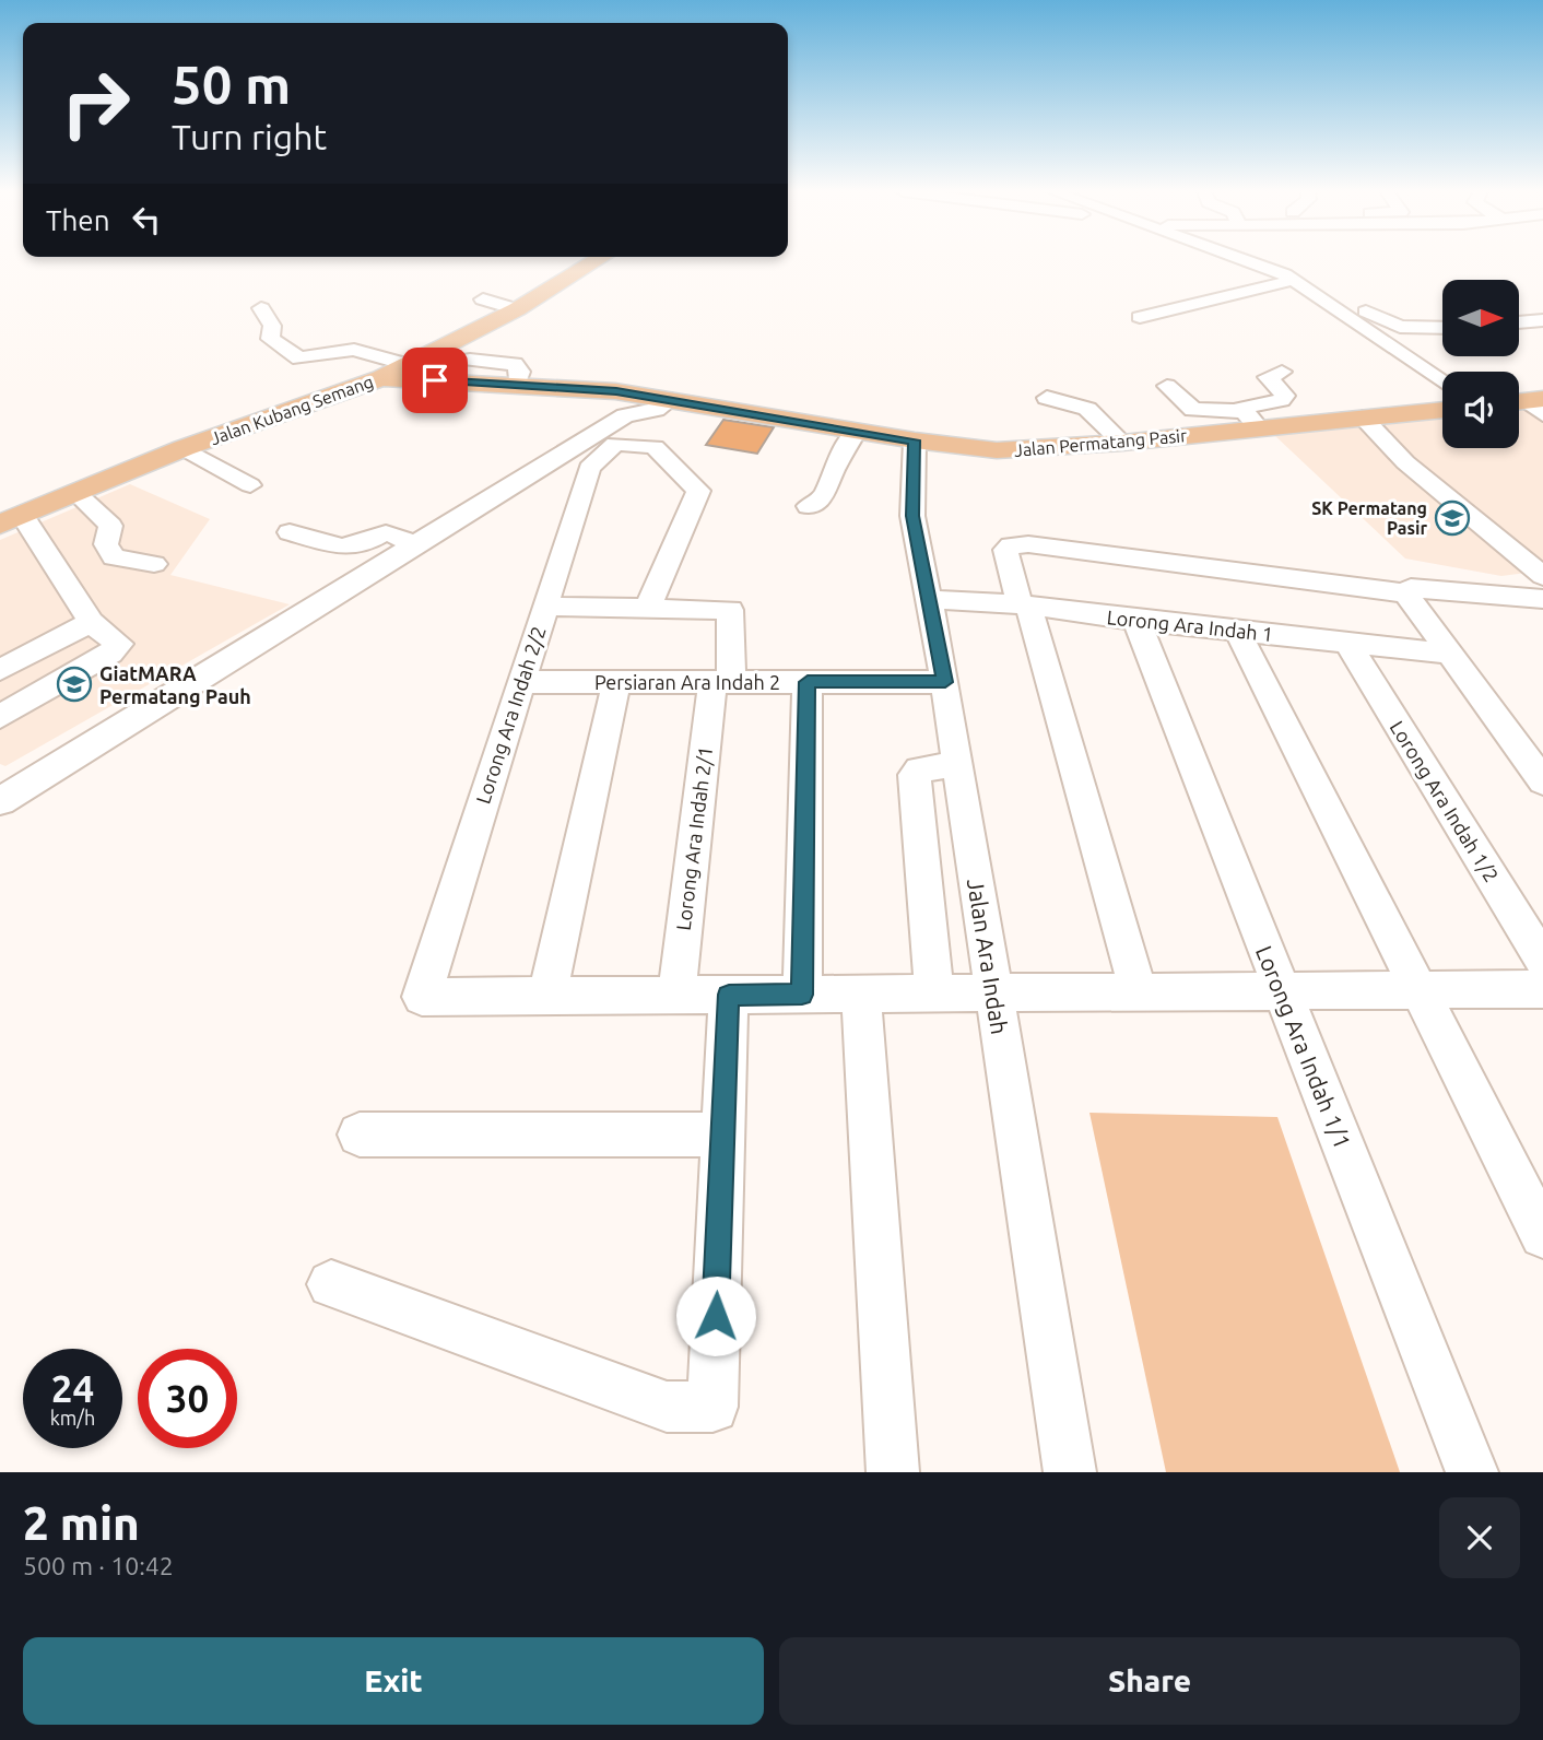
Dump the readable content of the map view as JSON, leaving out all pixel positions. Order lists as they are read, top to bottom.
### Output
{
  "streets": {
    "main road": ["Jalan Kubang Semang", "Jalan Permatang Pasir"],
    "street": [
      "Lorong Ara Indah 1",
      "Persiaran Ara Indah 2",
      "Lorong Ara Indah 2/2",
      "Lorong Ara Indah 1/2",
      "Lorong Ara Indah 2/1",
      "Jalan Ara Indah",
      "Lorong Ara Indah 1/1"
    ]
  },
  "crossings": [
    ["Jalan Kubang Semang", "Jalan Permatang Pasir"],
    ["Jalan Permatang Pasir", "Jalan Ara Indah"],
    ["Lorong Ara Indah 1", "Lorong Ara Indah 1/2"],
    ["Lorong Ara Indah 1", "Jalan Ara Indah"],
    ["Lorong Ara Indah 1", "Lorong Ara Indah 1/1"],
    ["Persiaran Ara Indah 2", "Lorong Ara Indah 2/2"],
    ["Persiaran Ara Indah 2", "Lorong Ara Indah 2/1"],
    ["Persiaran Ara Indah 2", "Jalan Ara Indah"],
    ["Lorong Ara Indah 2/2", "Lorong Ara Indah 2/1"]
  ],
  "places": {
    "school or university": ["SK Permatang Pasir", "GiatMARA Permatang Pauh"]
  },
  "north": "right",
  "page": {
    "turn": ["50 m", "Turn right"],
    "then": "Then",
    "speed": "24 km/h",
    "limit": "30",
    "heading": ["2 min", "500 m · 10:42"],
    "buttons": ["Exit", "Share"]
  }
}
